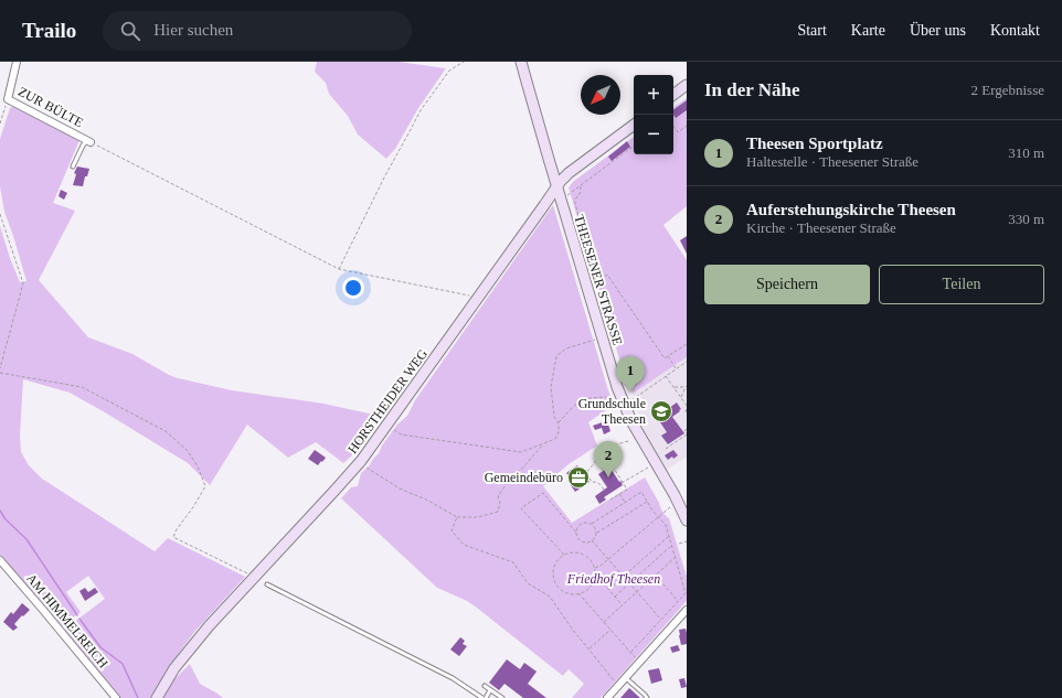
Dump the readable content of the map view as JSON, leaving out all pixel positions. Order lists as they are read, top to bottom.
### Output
{
  "streets": {
    "street": [
      "ZUR BÜLTE",
      "THEESENER STRASSE",
      "HORSTHEIDER WEG",
      "AM HIMMELREICH"
    ]
  },
  "crossings": [
    ["THEESENER STRASSE", "HORSTHEIDER WEG"]
  ],
  "parks": ["Friedhof Theesen"],
  "places": {
    "school or university": ["Grundschule Theesen"],
    "office": ["Gemeindebüro"]
  },
  "north": "bottom left",
  "page": {
    "header": "Trailo",
    "search": "Hier suchen",
    "nav": [
      "Start",
      "Karte",
      "Über uns",
      "Kontakt"
    ],
    "heading": ["In der Nähe", "2 Ergebnisse"],
    "map_buttons": ["+", "−"],
    "list": [
      {
        "mark": "1",
        "name": "Theesen Sportplatz",
        "note": "Haltestelle · Theesener Straße",
        "value": "310 m"
      },
      {
        "mark": "2",
        "name": "Auferstehungskirche Theesen",
        "note": "Kirche · Theesener Straße",
        "value": "330 m"
      }
    ],
    "buttons": ["Speichern", "Teilen"],
    "pins": ["1", "2"]
  }
}
